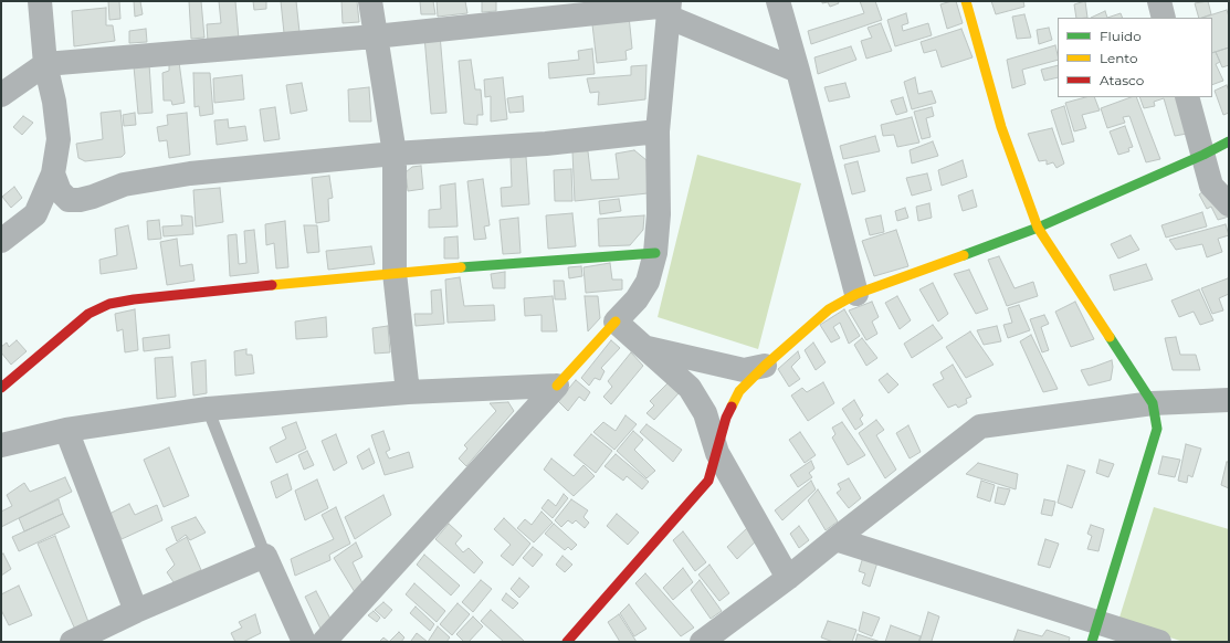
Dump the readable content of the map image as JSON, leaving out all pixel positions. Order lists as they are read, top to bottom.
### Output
{
  "legend": ["Fluido", "Lento", "Atasco"]
}
